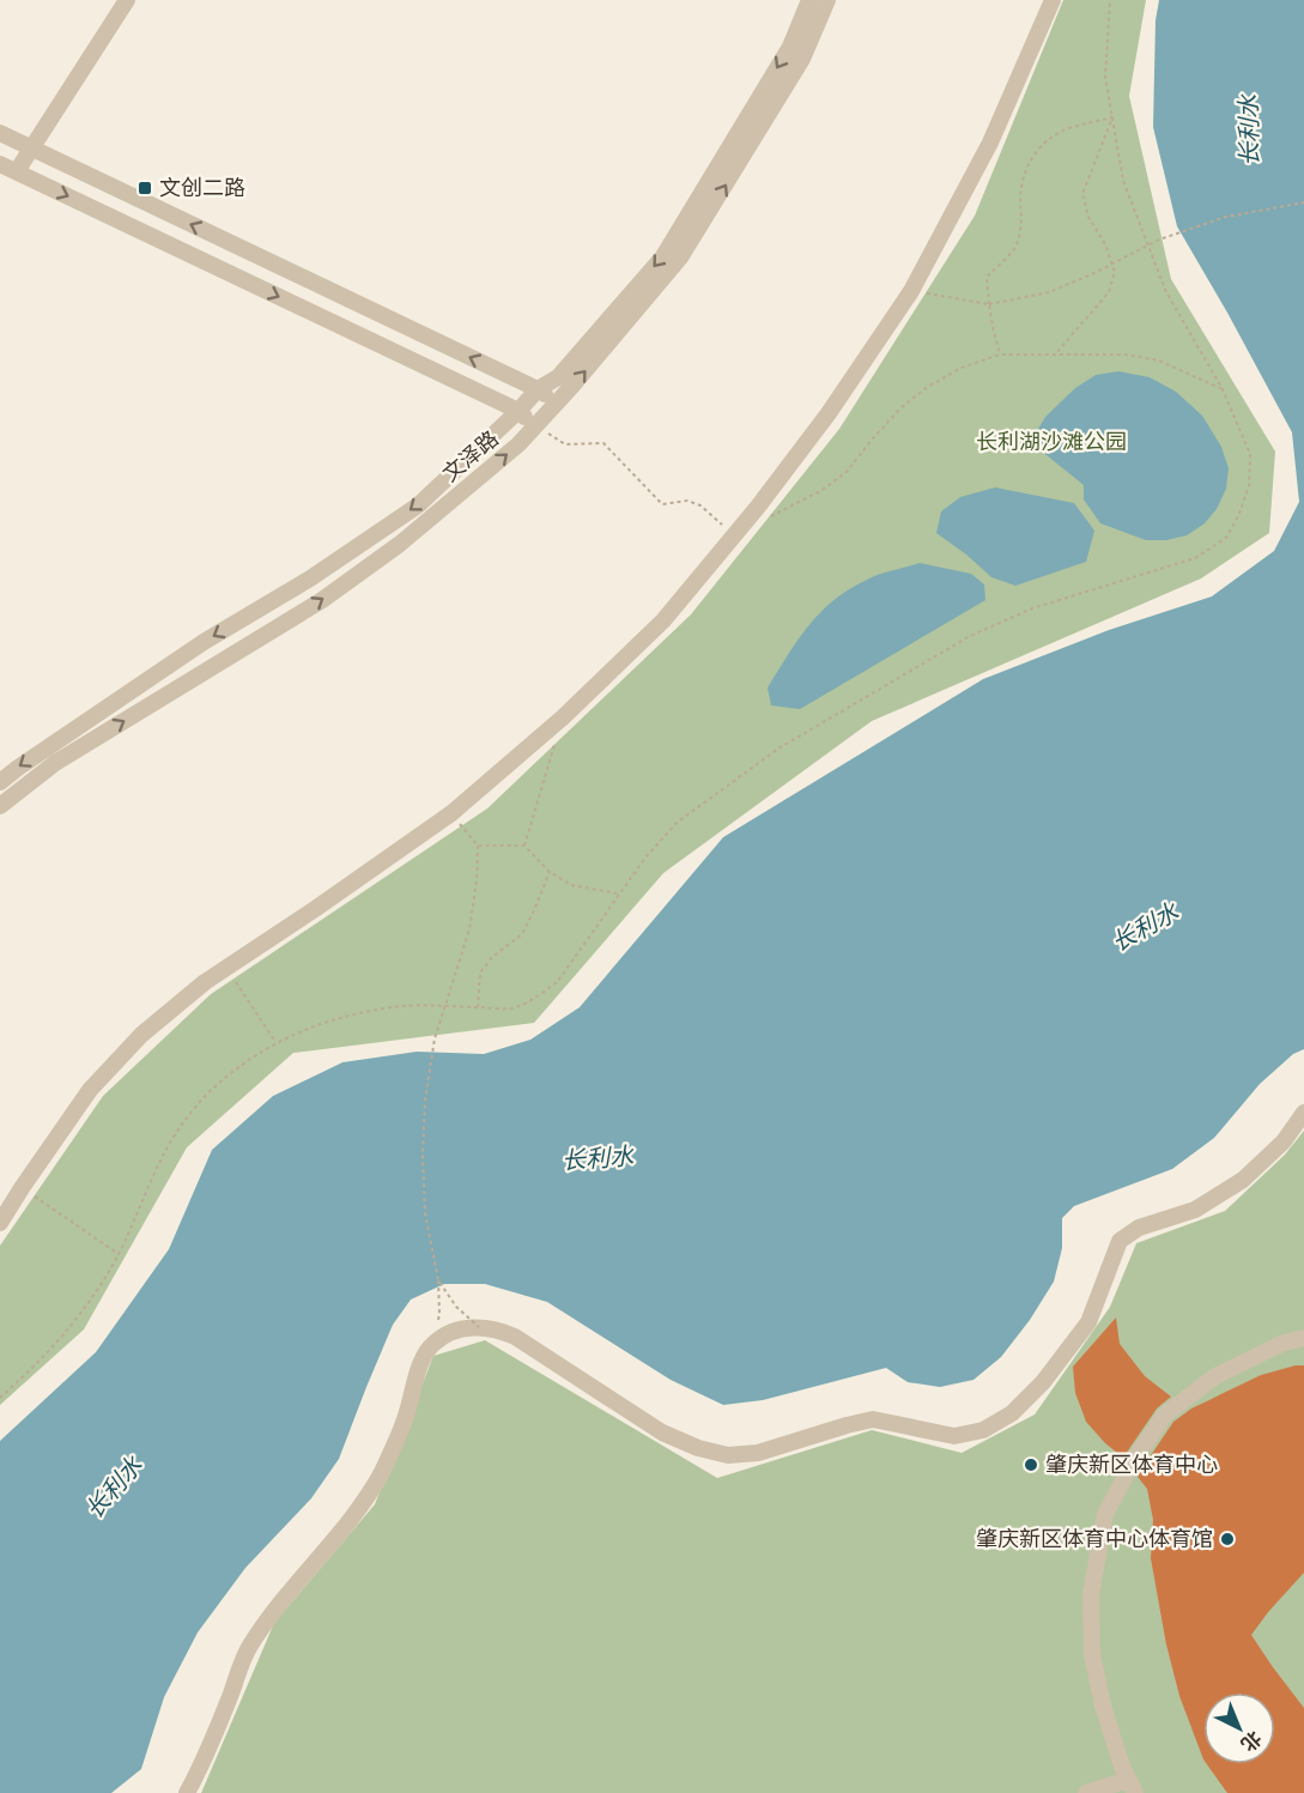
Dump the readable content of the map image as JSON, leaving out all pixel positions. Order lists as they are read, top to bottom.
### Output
{
  "streets": {
    "street": ["文泽路"]
  },
  "water": ["长利水"],
  "parks": ["长利湖沙滩公园"],
  "places": {
    "transit": ["文创二路"],
    "other": ["肇庆新区体育中心", "肇庆新区体育中心体育馆"]
  },
  "north": "bottom right"
}
